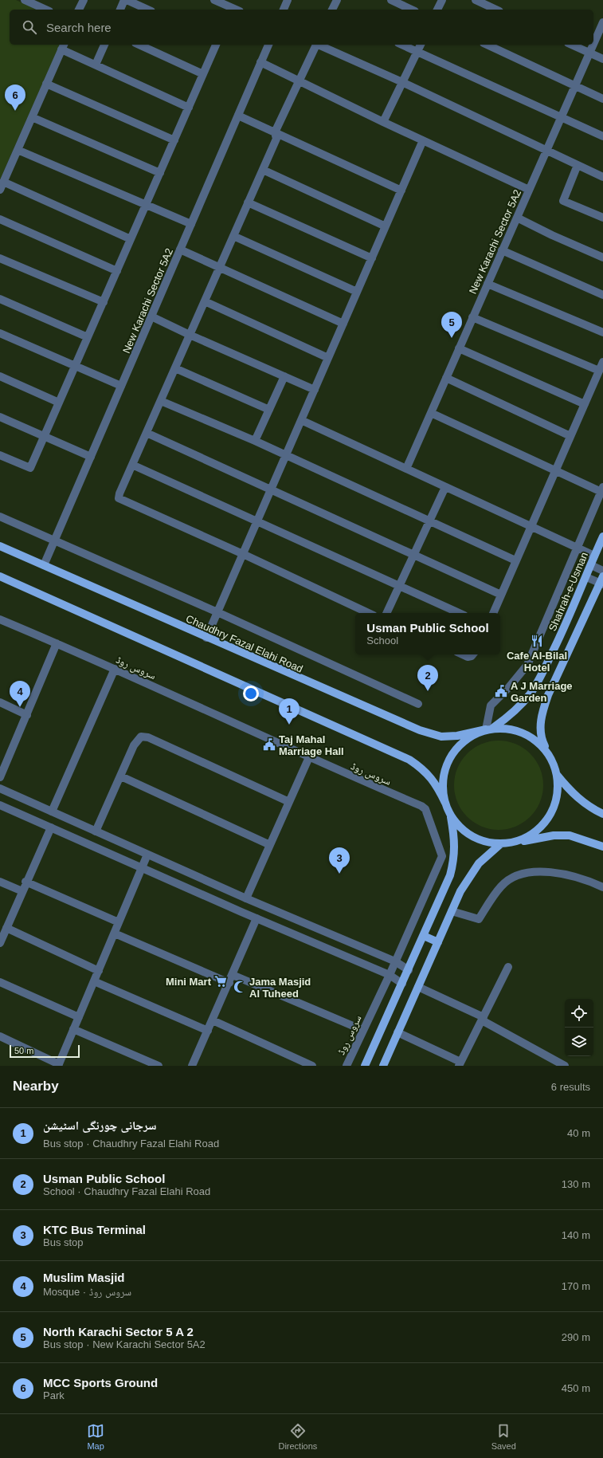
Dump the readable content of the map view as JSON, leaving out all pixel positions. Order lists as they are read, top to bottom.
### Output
{
  "streets": {
    "main road": ["Shahrah-e-Usman", "Chaudhry Fazal Elahi Road"],
    "street": ["New Karachi Sector 5A2", "سروس روڈ"]
  },
  "crossings": [
    ["New Karachi Sector 5A2", "Chaudhry Fazal Elahi Road"],
    ["Shahrah-e-Usman", "Chaudhry Fazal Elahi Road"]
  ],
  "places": {
    "restaurant": ["Cafe Al-Bilal Hotel"],
    "public building": ["A J Marriage Garden", "Taj Mahal Marriage Hall"],
    "supermarket": ["Mini Mart"],
    "mosque": ["Jama Masjid Al Tuheed"]
  },
  "scale_bar": "50 m",
  "page": {
    "search": "Search here",
    "pins": [
      "6",
      "5",
      "2",
      "4",
      "1",
      "3"
    ],
    "popup": ["Usman Public School", "School"],
    "scale": "50 m",
    "heading": ["Nearby", "6 results"],
    "list": [
      {
        "mark": "1",
        "name": "سرجانی چورنگی اسٹیشن",
        "note": "Bus stop · Chaudhry Fazal Elahi Road",
        "value": "40 m"
      },
      {
        "mark": "2",
        "name": "Usman Public School",
        "note": "School · Chaudhry Fazal Elahi Road",
        "value": "130 m"
      },
      {
        "mark": "3",
        "name": "KTC Bus Terminal",
        "note": "Bus stop",
        "value": "140 m"
      },
      {
        "mark": "4",
        "name": "Muslim Masjid",
        "note": "Mosque · سروس روڈ",
        "value": "170 m"
      },
      {
        "mark": "5",
        "name": "North Karachi Sector 5 A 2",
        "note": "Bus stop · New Karachi Sector 5A2",
        "value": "290 m"
      },
      {
        "mark": "6",
        "name": "MCC Sports Ground",
        "note": "Park",
        "value": "450 m"
      }
    ],
    "nav": ["Map", "Directions", "Saved"]
  }
}
